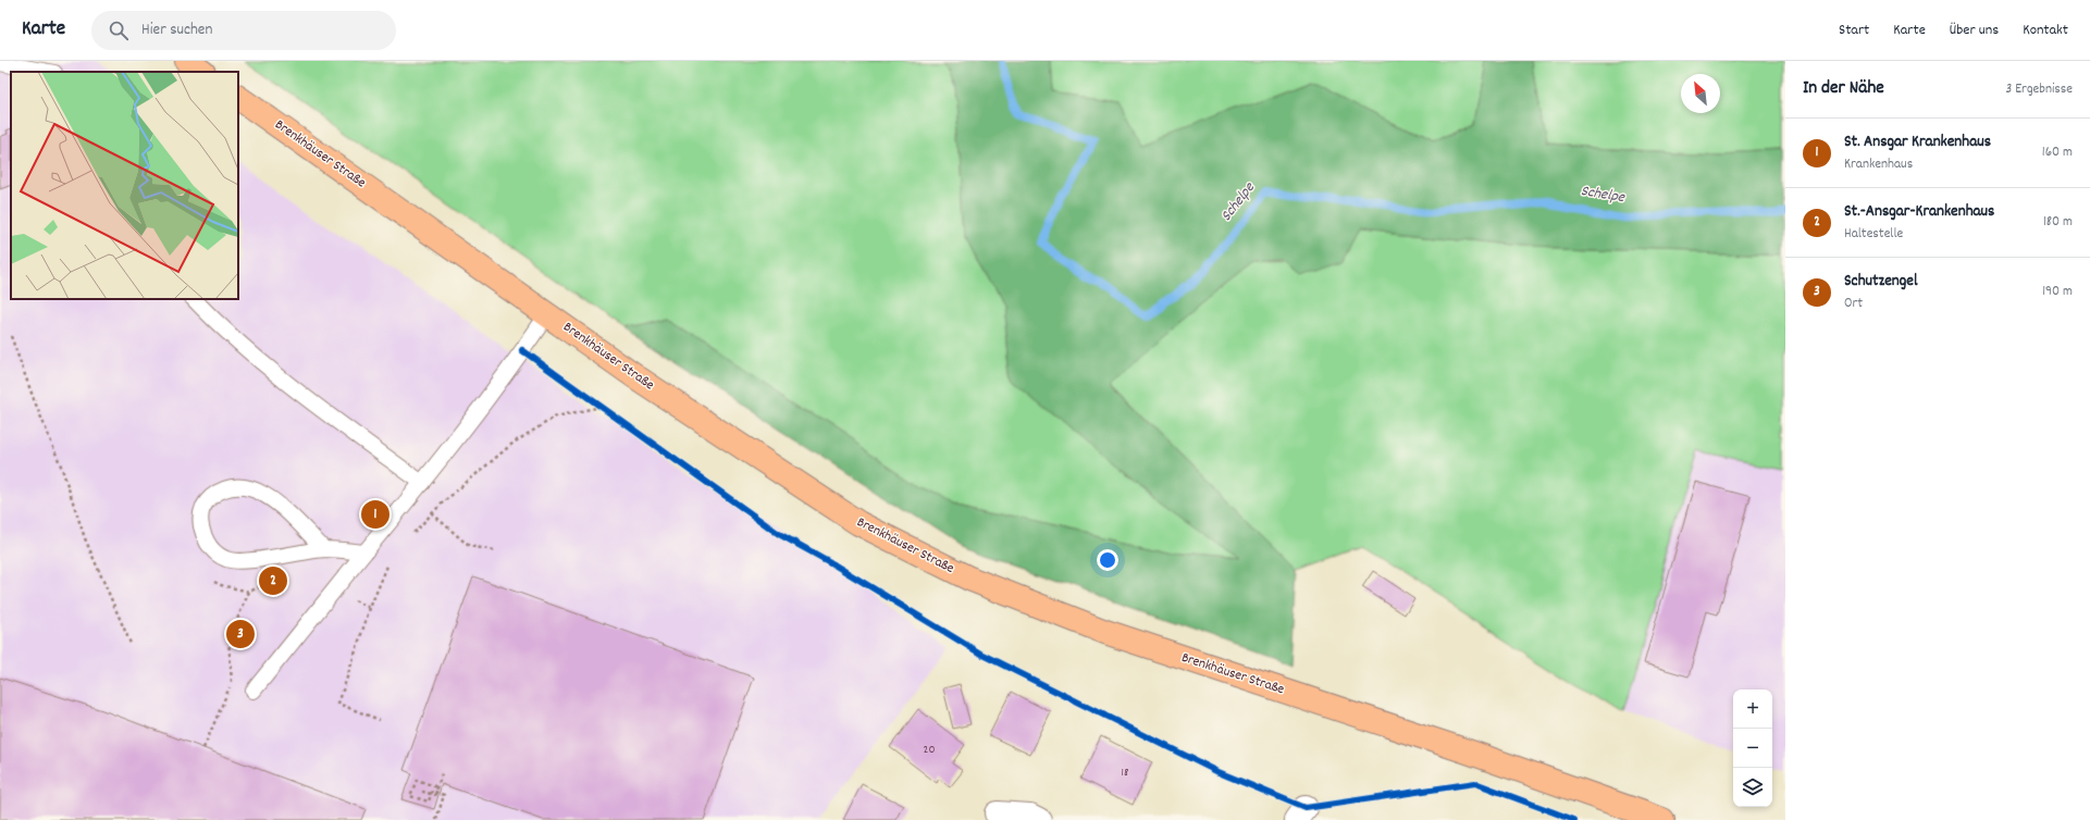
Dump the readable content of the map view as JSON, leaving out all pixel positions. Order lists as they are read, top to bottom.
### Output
{
  "streets": {
    "main road": ["Brenkhäuser Straße"]
  },
  "water": ["Schelpe"],
  "house_numbers": ["20", "18"],
  "north": "top left",
  "page": {
    "header": "Karte",
    "search": "Hier suchen",
    "nav": [
      "Start",
      "Karte",
      "Über uns",
      "Kontakt"
    ],
    "heading": ["In der Nähe", "3 Ergebnisse"],
    "list": [
      {
        "mark": "1",
        "name": "St. Ansgar Krankenhaus",
        "note": "Krankenhaus",
        "value": "160 m"
      },
      {
        "mark": "2",
        "name": "St.-Ansgar-Krankenhaus",
        "note": "Haltestelle",
        "value": "180 m"
      },
      {
        "mark": "3",
        "name": "Schutzengel",
        "note": "Ort",
        "value": "190 m"
      }
    ],
    "pins": ["1", "2", "3"],
    "map_buttons": ["+", "−"]
  }
}
